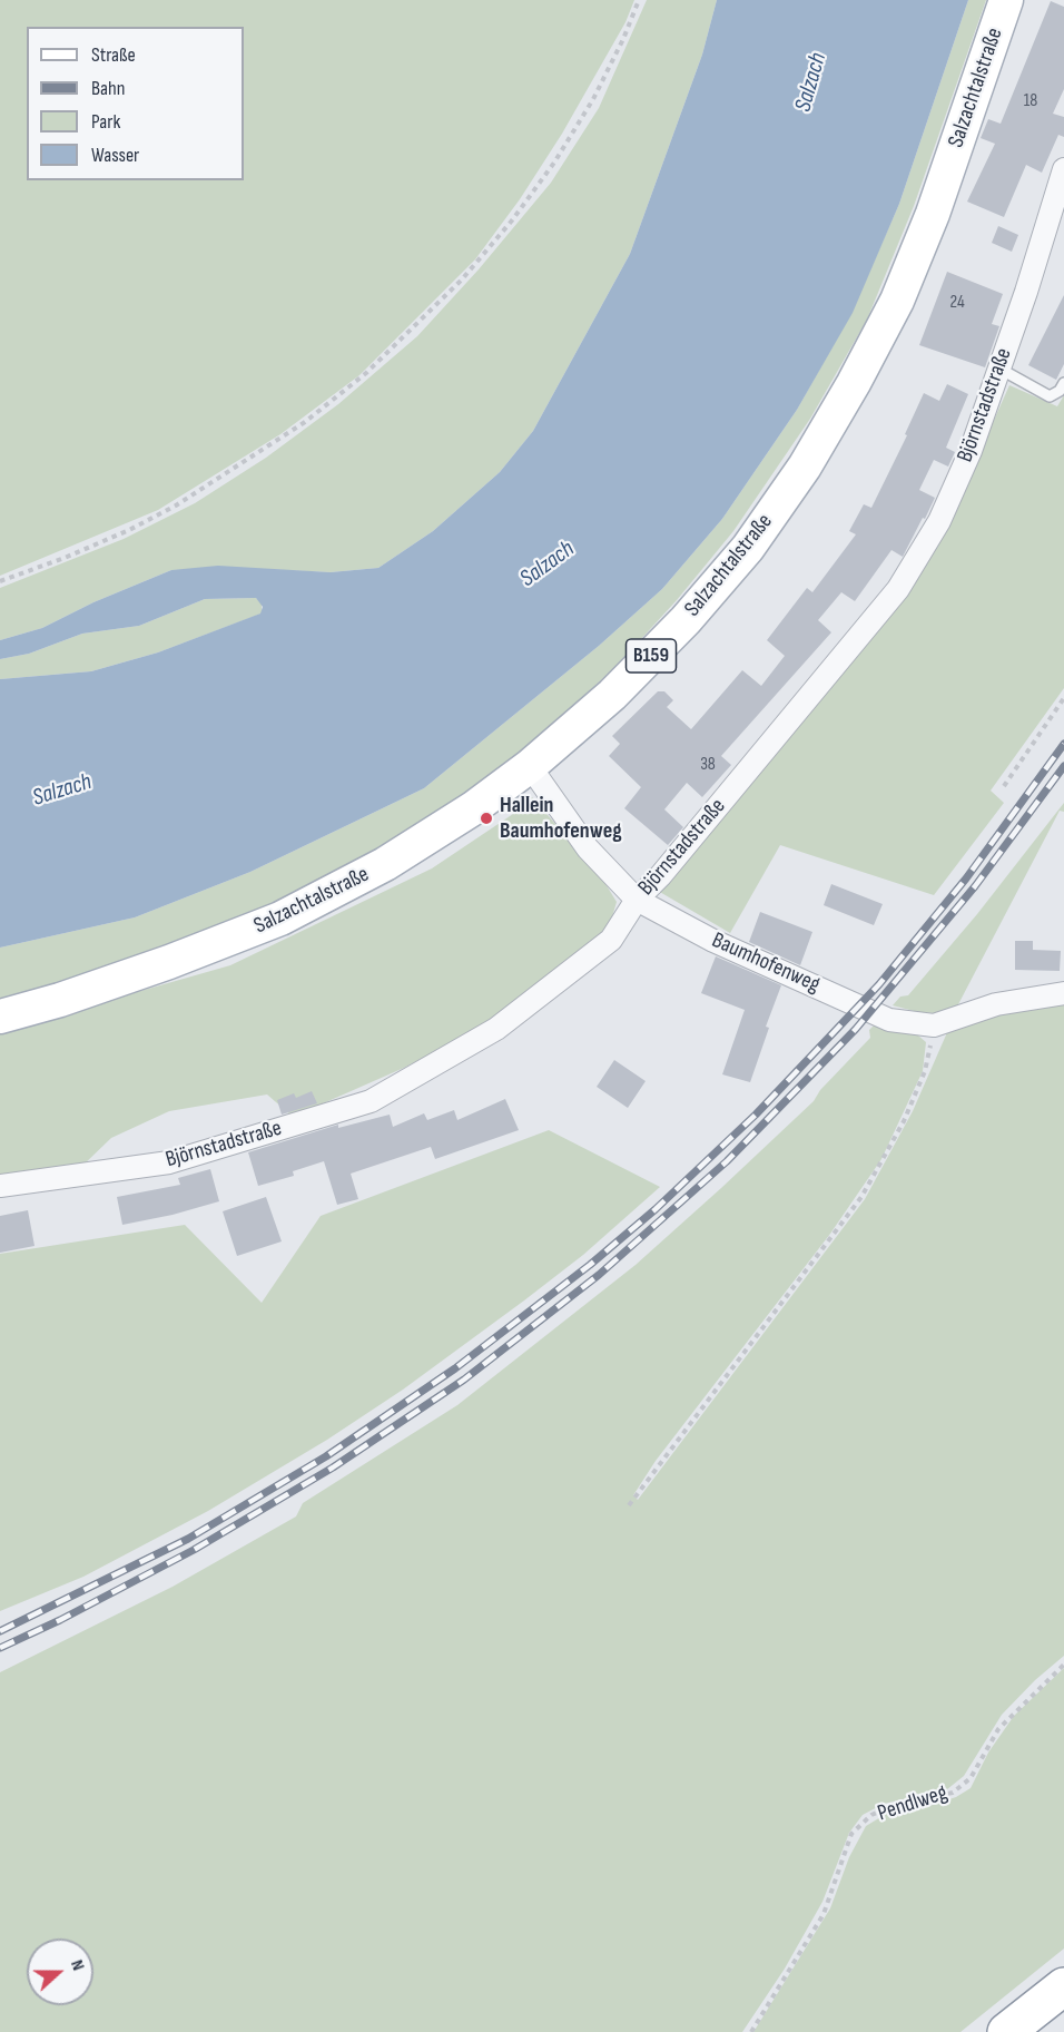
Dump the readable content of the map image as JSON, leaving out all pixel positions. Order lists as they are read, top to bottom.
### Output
{
  "streets": {
    "main road": ["Salzachtalstraße", "B159"],
    "street": ["Björnstadstraße", "Baumhofenweg"],
    "path": ["Pendlweg"]
  },
  "crossings": [
    ["Salzachtalstraße", "Baumhofenweg"],
    ["Björnstadstraße", "Baumhofenweg"]
  ],
  "water": ["Salzach"],
  "places": ["Hallein Baumhofenweg"],
  "house_numbers": ["18", "24", "38"],
  "legend": [
    "Straße",
    "Bahn",
    "Park",
    "Wasser"
  ],
  "north": "right"
}
